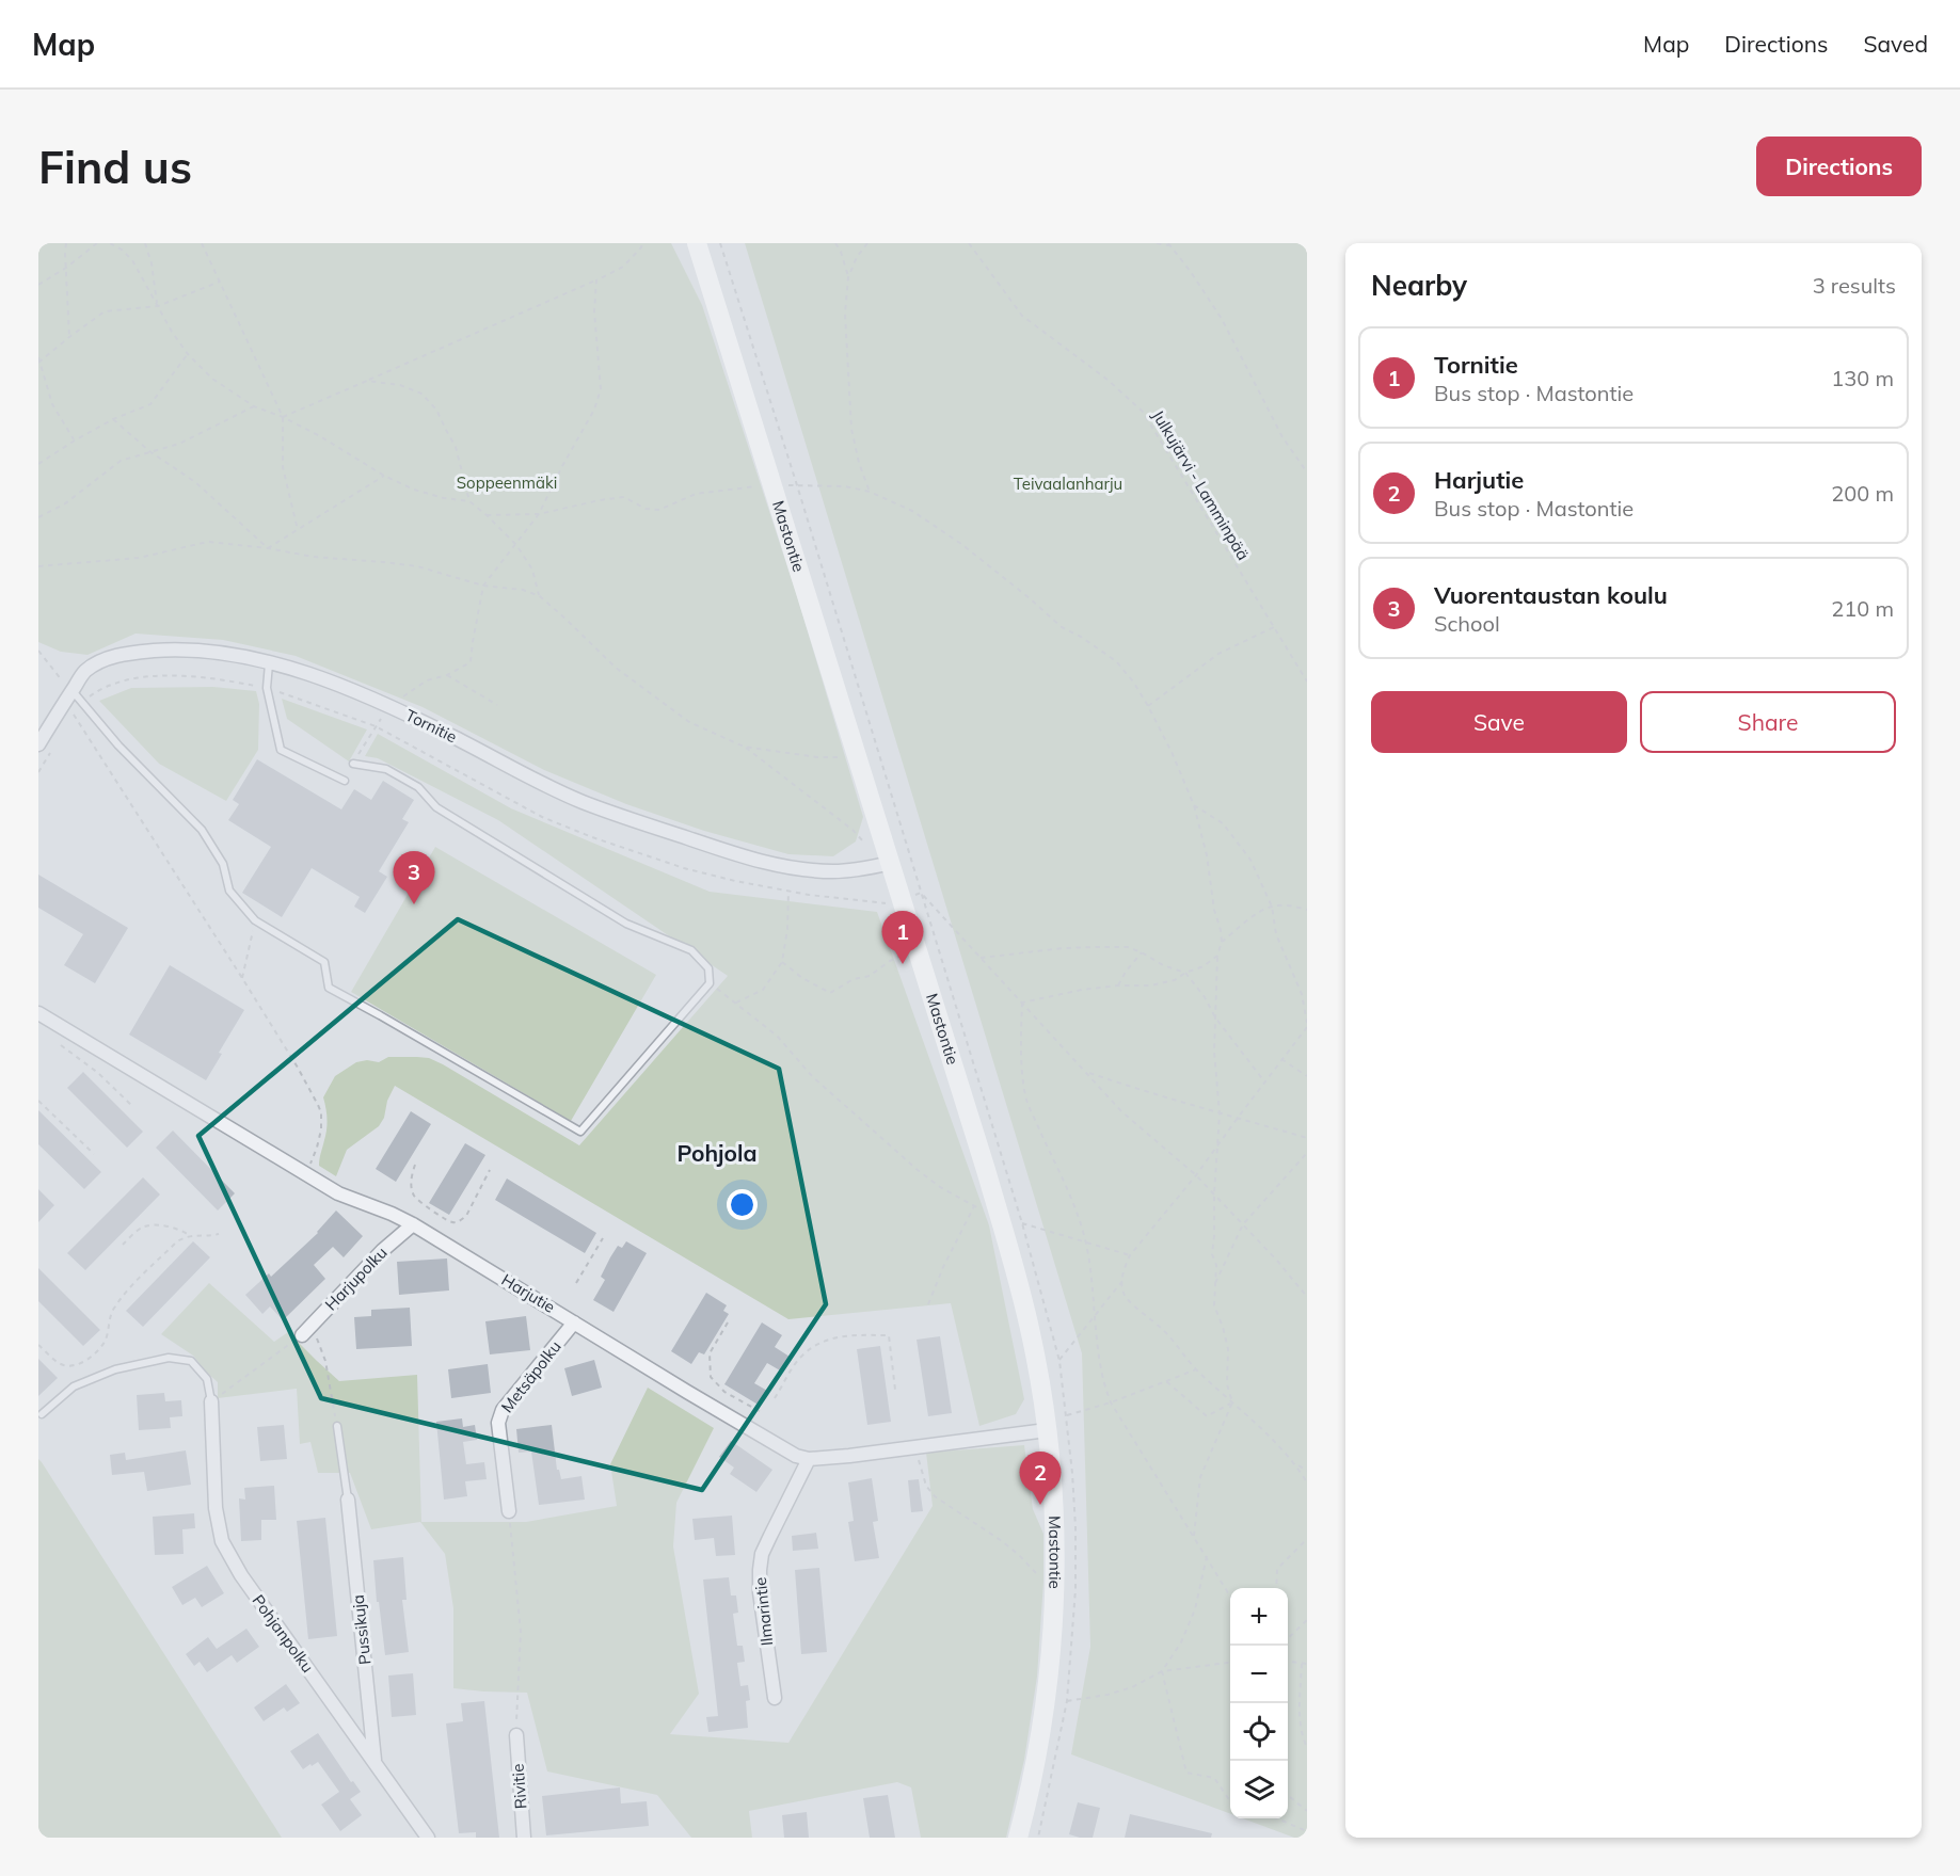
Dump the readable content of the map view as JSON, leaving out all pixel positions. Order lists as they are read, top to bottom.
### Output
{
  "streets": {
    "main road": ["Mastontie"],
    "street": [
      "Tornitie",
      "Harjupolku",
      "Harjutie",
      "Metsäpolku",
      "Ilmarintie",
      "Pussikuja",
      "Pohjanpolku",
      "Rivitie"
    ],
    "path": ["Julkujärvi - Lamminpää"]
  },
  "crossings": [
    ["Mastontie", "Tornitie"],
    ["Mastontie", "Harjutie"],
    ["Harjupolku", "Harjutie"],
    ["Harjutie", "Metsäpolku"],
    ["Harjutie", "Ilmarintie"],
    ["Pussikuja", "Pohjanpolku"]
  ],
  "districts": ["Pohjola"],
  "parks": ["Soppeenmäki", "Teivaalanharju"],
  "page": {
    "header": "Map",
    "nav": ["Map", "Directions", "Saved"],
    "buttons": [
      "Directions",
      ["Save", "Share"]
    ],
    "title": "Find us",
    "heading": ["Nearby", "3 results"],
    "list": [
      {
        "mark": "1",
        "name": "Tornitie",
        "note": "Bus stop · Mastontie",
        "value": "130 m"
      },
      {
        "mark": "2",
        "name": "Harjutie",
        "note": "Bus stop · Mastontie",
        "value": "200 m"
      },
      {
        "mark": "3",
        "name": "Vuorentaustan koulu",
        "note": "School",
        "value": "210 m"
      }
    ],
    "pins": ["3", "1", "2"],
    "map_buttons": ["+", "−"]
  }
}
